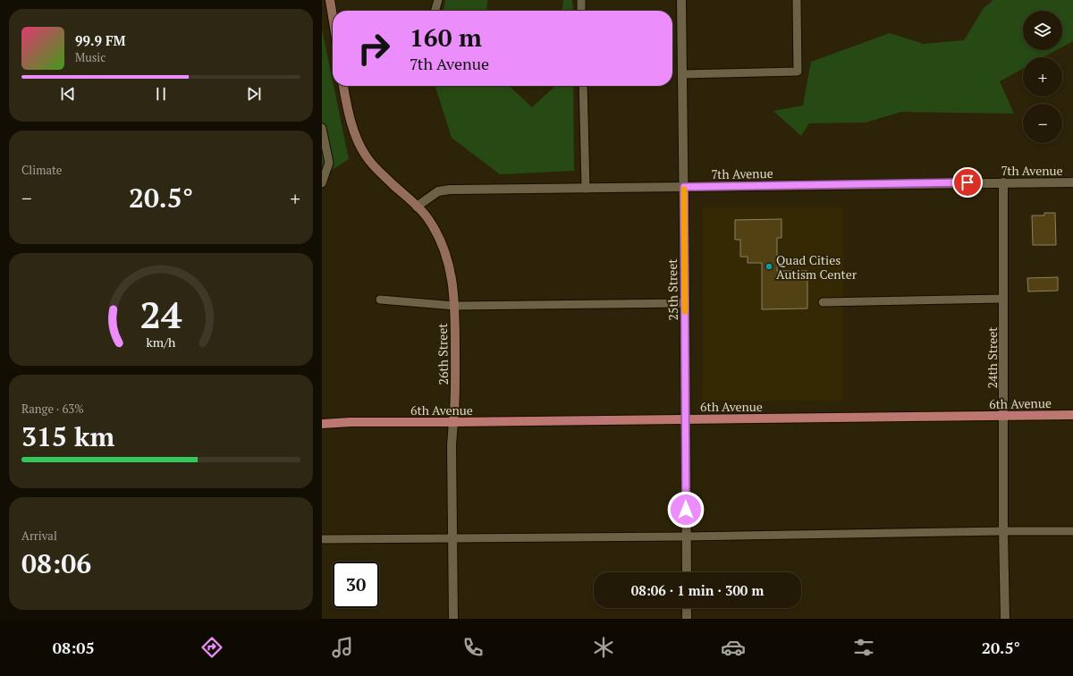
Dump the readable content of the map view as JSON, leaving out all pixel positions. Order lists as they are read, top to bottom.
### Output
{
  "streets": {
    "main road": ["6th Avenue"],
    "street": [
      "7th Avenue",
      "25th Street",
      "26th Street",
      "24th Street"
    ]
  },
  "crossings": [
    ["7th Avenue", "25th Street"],
    ["7th Avenue", "26th Street"],
    ["7th Avenue", "24th Street"],
    ["25th Street", "6th Avenue"],
    ["26th Street", "6th Avenue"],
    ["24th Street", "6th Avenue"]
  ],
  "places": ["Quad Cities Autism Center"],
  "page": {
    "map_buttons": ["+", "−"],
    "turn": ["160 m", "7th Avenue"],
    "song": ["99.9 FM", "Music"],
    "tile": [
      "Climate",
      ["Range · 63%", "315 km"],
      ["Arrival", "08:06"]
    ],
    "heat": ["−", "20.5°", "+"],
    "limit": "30",
    "trip": "08:06 · 1 min · 300 m",
    "tabs": ["08:05", "20.5°"],
    "gauge": ["24", "km/h"]
  }
}
